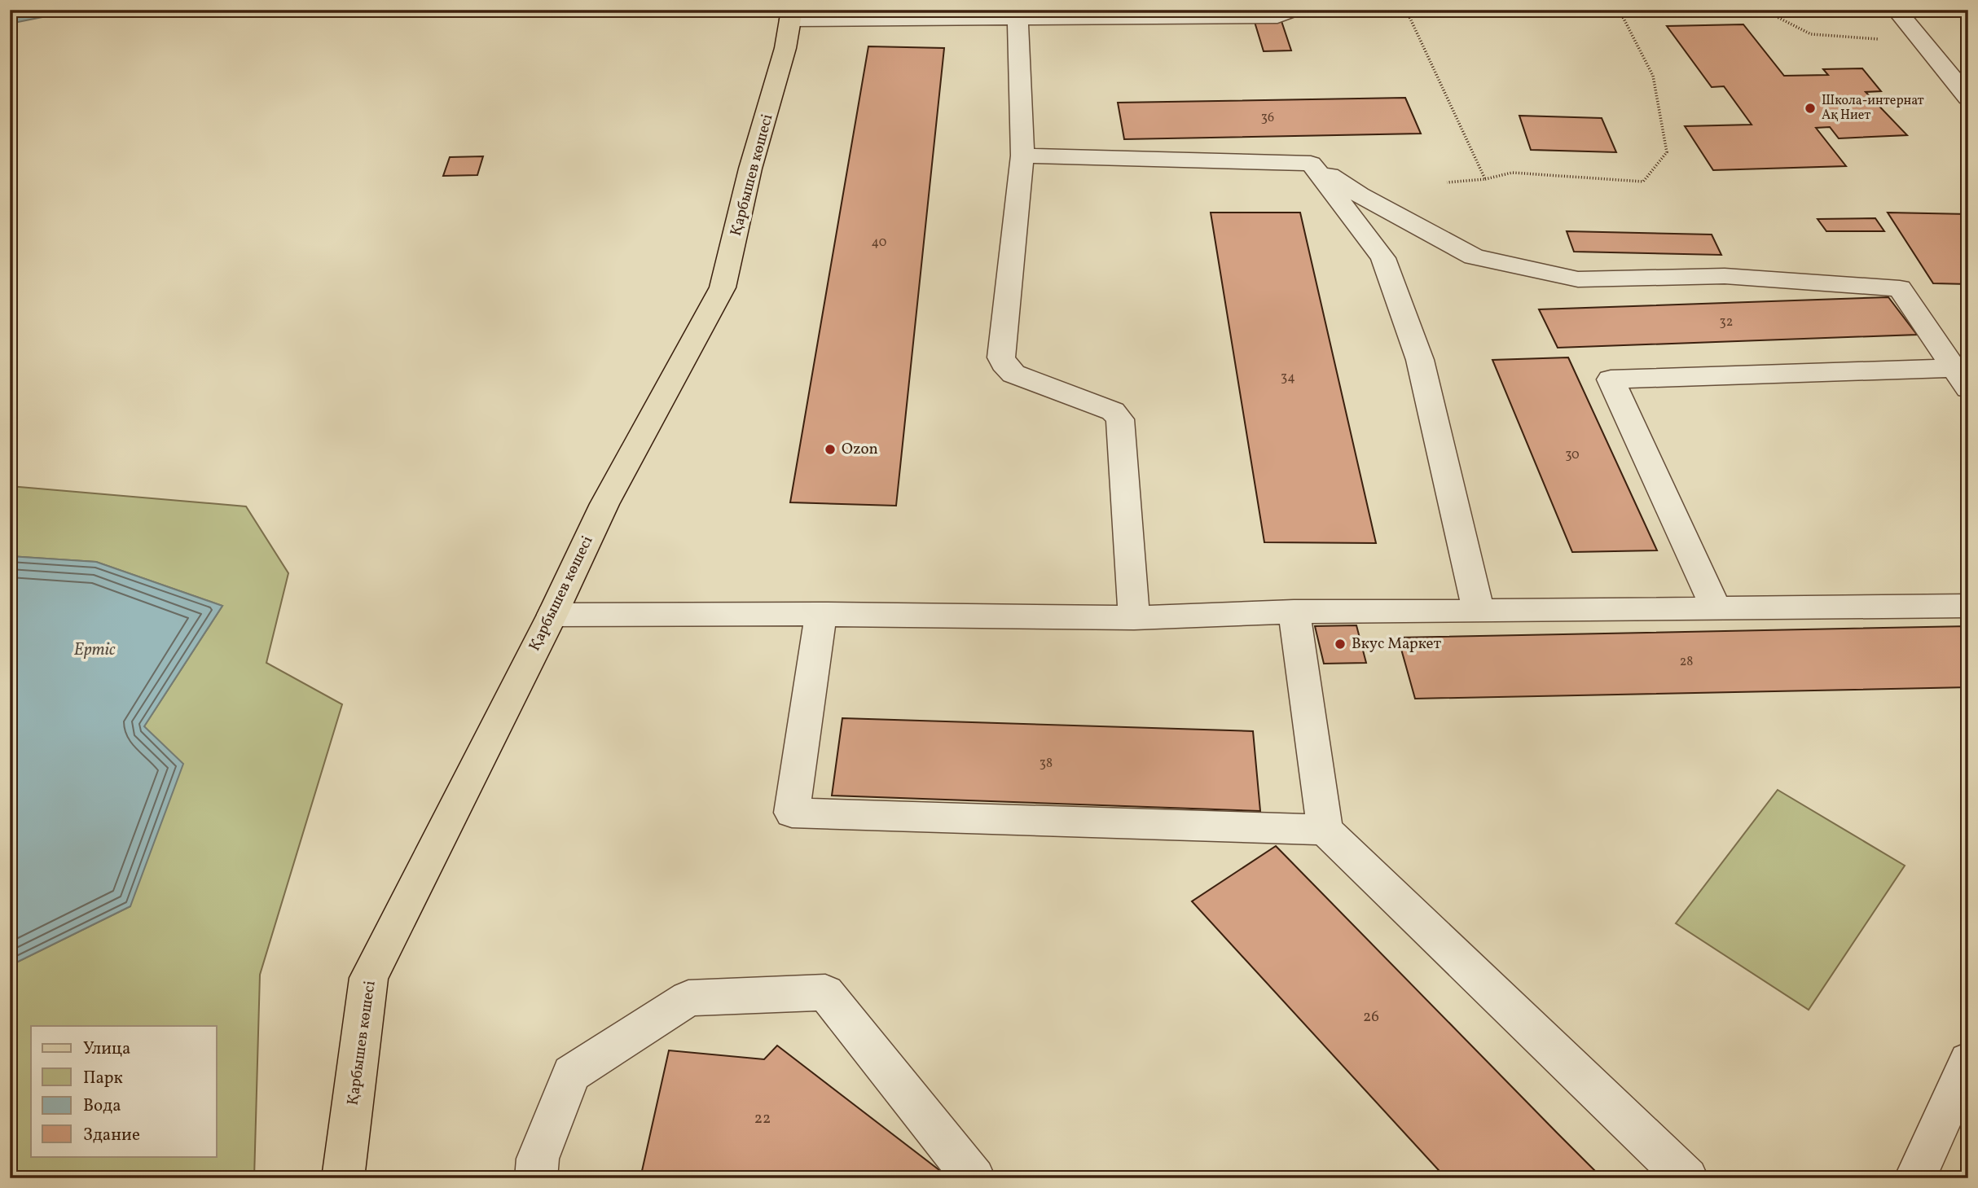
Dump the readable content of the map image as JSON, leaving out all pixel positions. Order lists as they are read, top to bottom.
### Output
{
  "streets": {
    "main road": ["Қарбышев көшесі"]
  },
  "water": ["Ертіс"],
  "places": ["Школа-интернат Ақ Ниет", "Ozon", "Вкус Маркет"],
  "house_numbers": [
    "36",
    "40",
    "32",
    "34",
    "30",
    "28",
    "38",
    "26",
    "22"
  ],
  "legend": [
    "Улица",
    "Парк",
    "Вода",
    "Здание"
  ]
}
